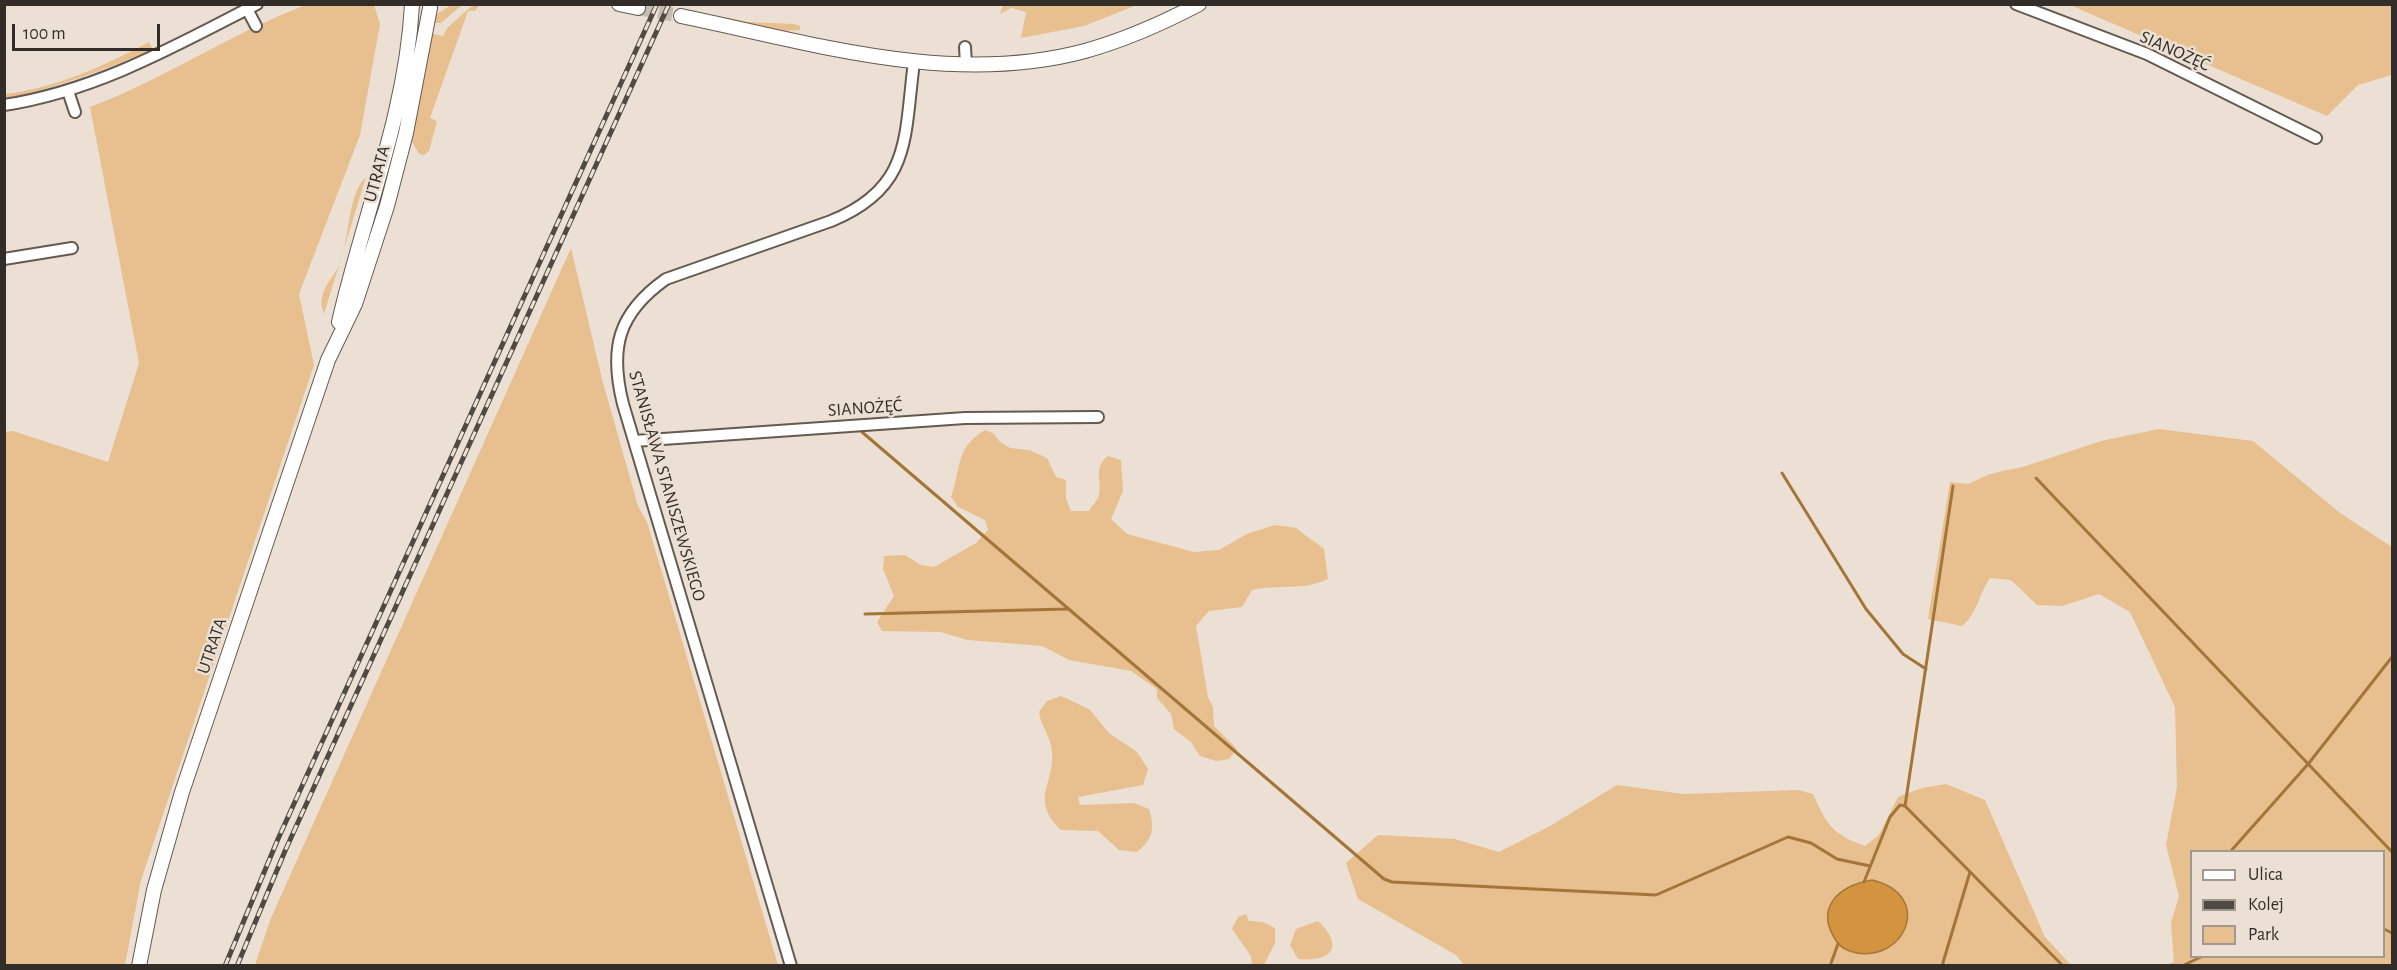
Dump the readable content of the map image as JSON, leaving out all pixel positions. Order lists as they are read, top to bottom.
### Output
{
  "streets": {
    "main road": ["UTRATA"],
    "street": ["SIANOŻĘĆ", "STANISŁAWA STANISZEWSKIEGO"]
  },
  "crossings": [
    ["SIANOŻĘĆ", "STANISŁAWA STANISZEWSKIEGO"]
  ],
  "legend": ["Ulica", "Kolej", "Park"],
  "scale_bar": "100 m"
}
